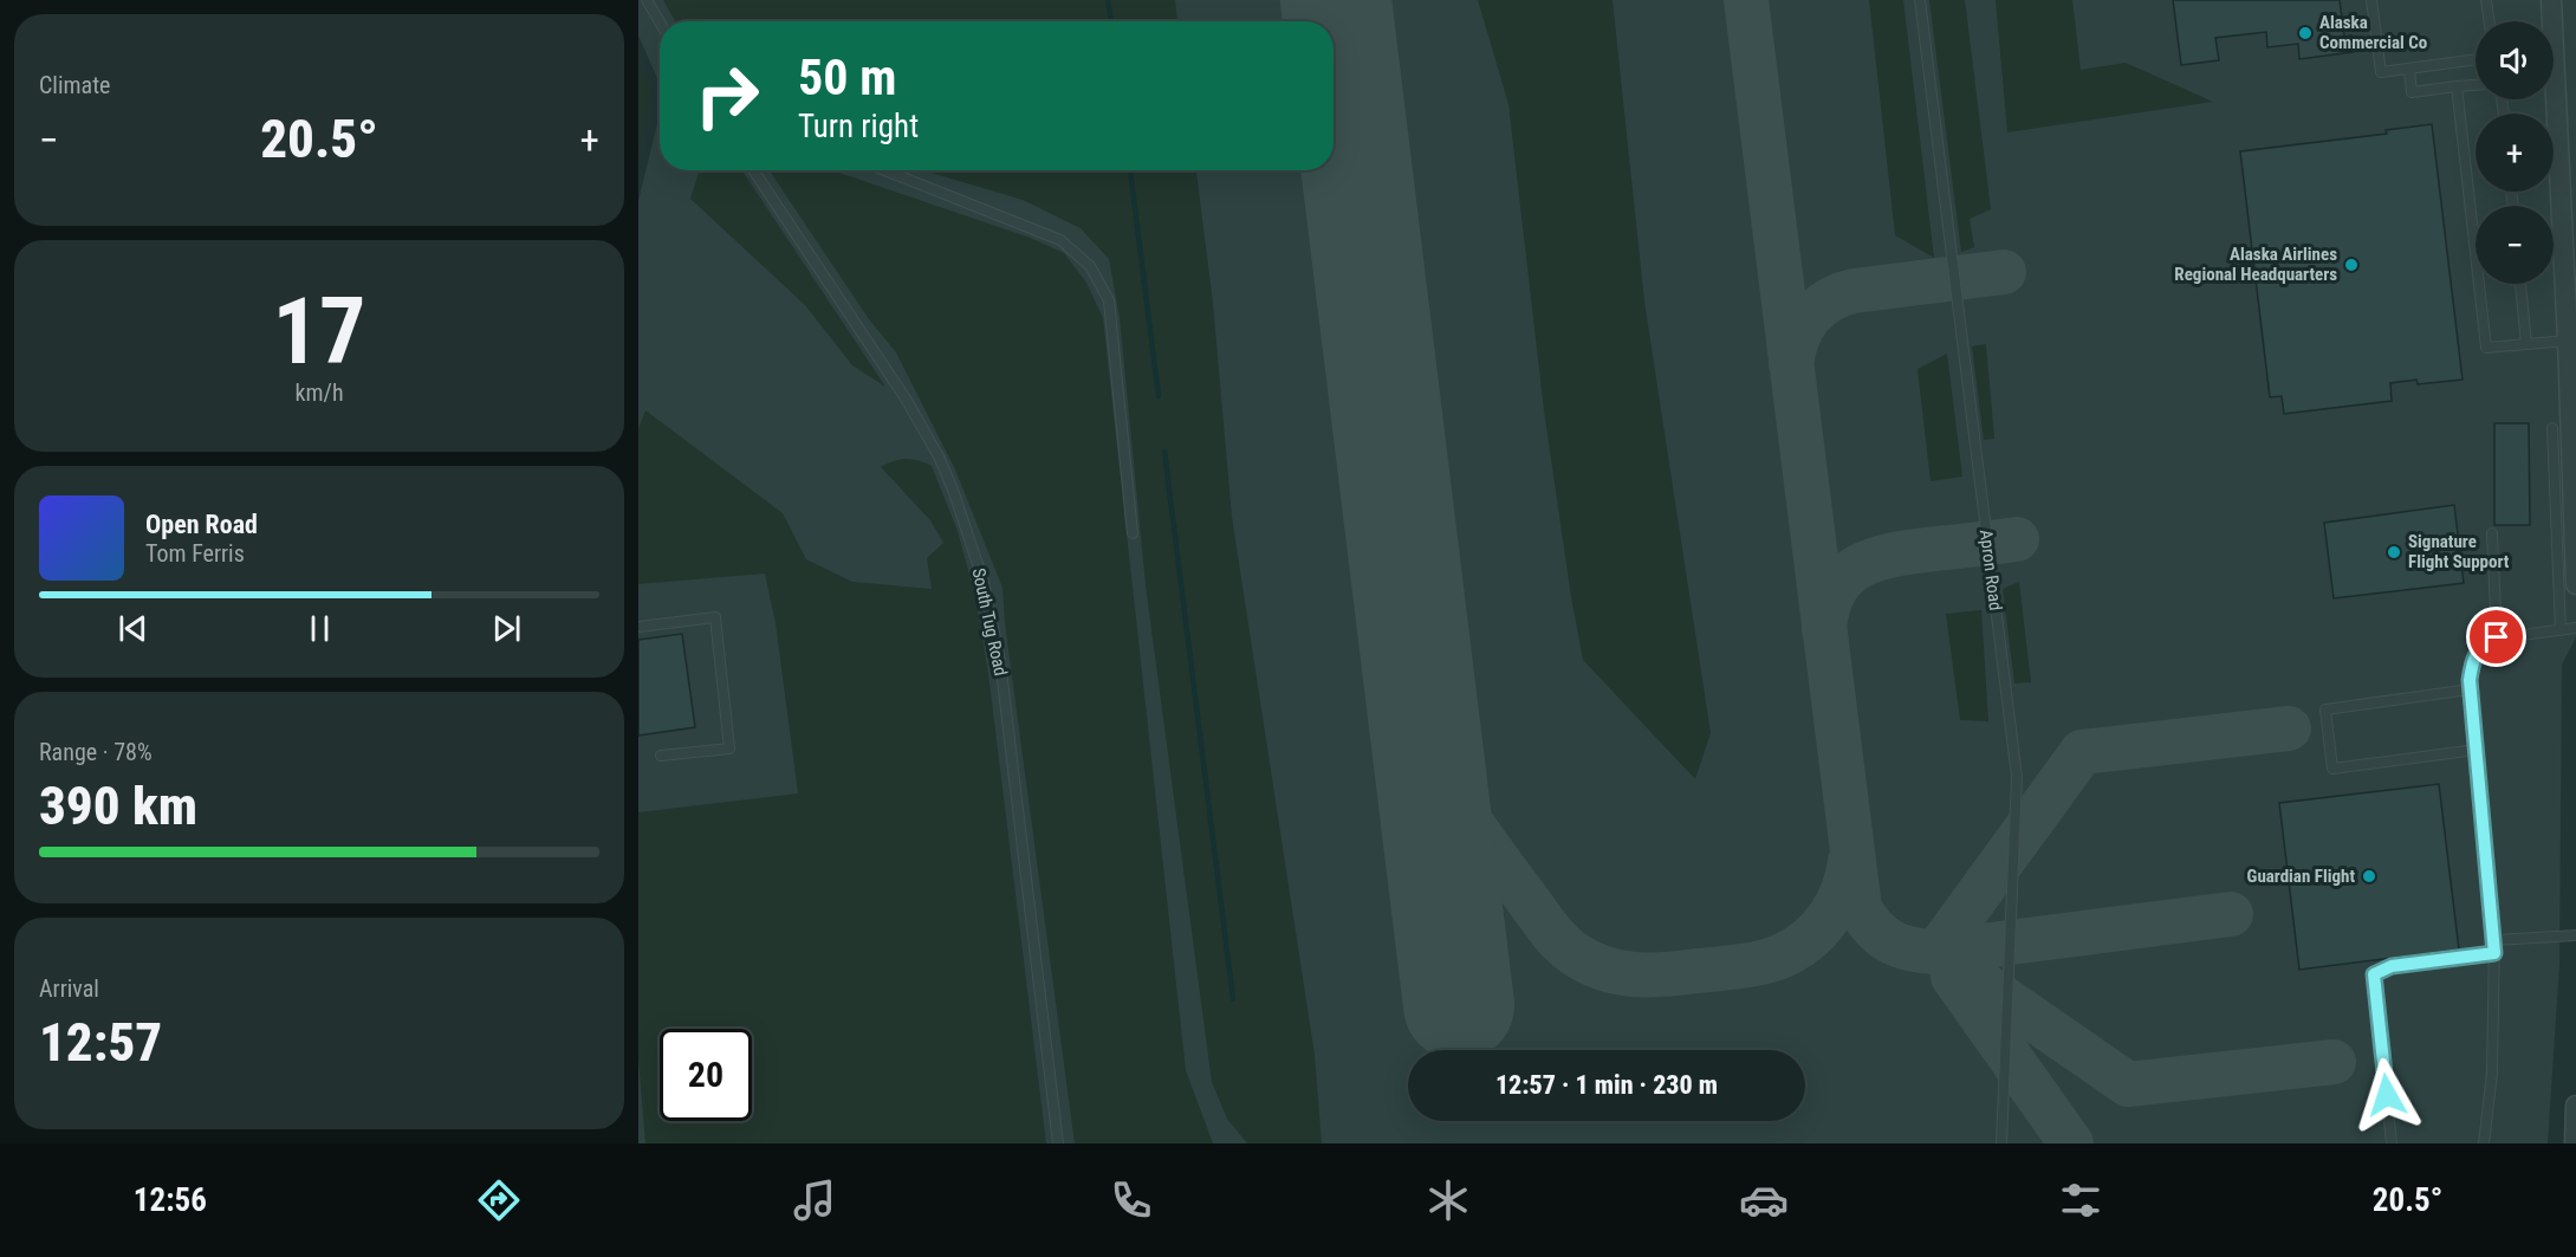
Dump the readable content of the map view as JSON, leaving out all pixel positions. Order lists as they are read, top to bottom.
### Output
{
  "streets": {
    "lane": ["Apron Road", "South Tug Road"]
  },
  "places": [
    "Alaska Commercial Co",
    "Alaska Airlines Regional Headquarters",
    "Signature Flight Support",
    "Guardian Flight"
  ],
  "page": {
    "tile": [
      "Climate",
      ["17", "km/h"],
      ["Range · 78%", "390 km"],
      ["Arrival", "12:57"]
    ],
    "map_buttons": ["+", "−"],
    "turn": ["50 m", "Turn right"],
    "heat": ["−", "20.5°", "+"],
    "song": ["Open Road", "Tom Ferris"],
    "limit": "20",
    "trip": "12:57 · 1 min · 230 m",
    "tabs": ["12:56", "20.5°"]
  }
}
